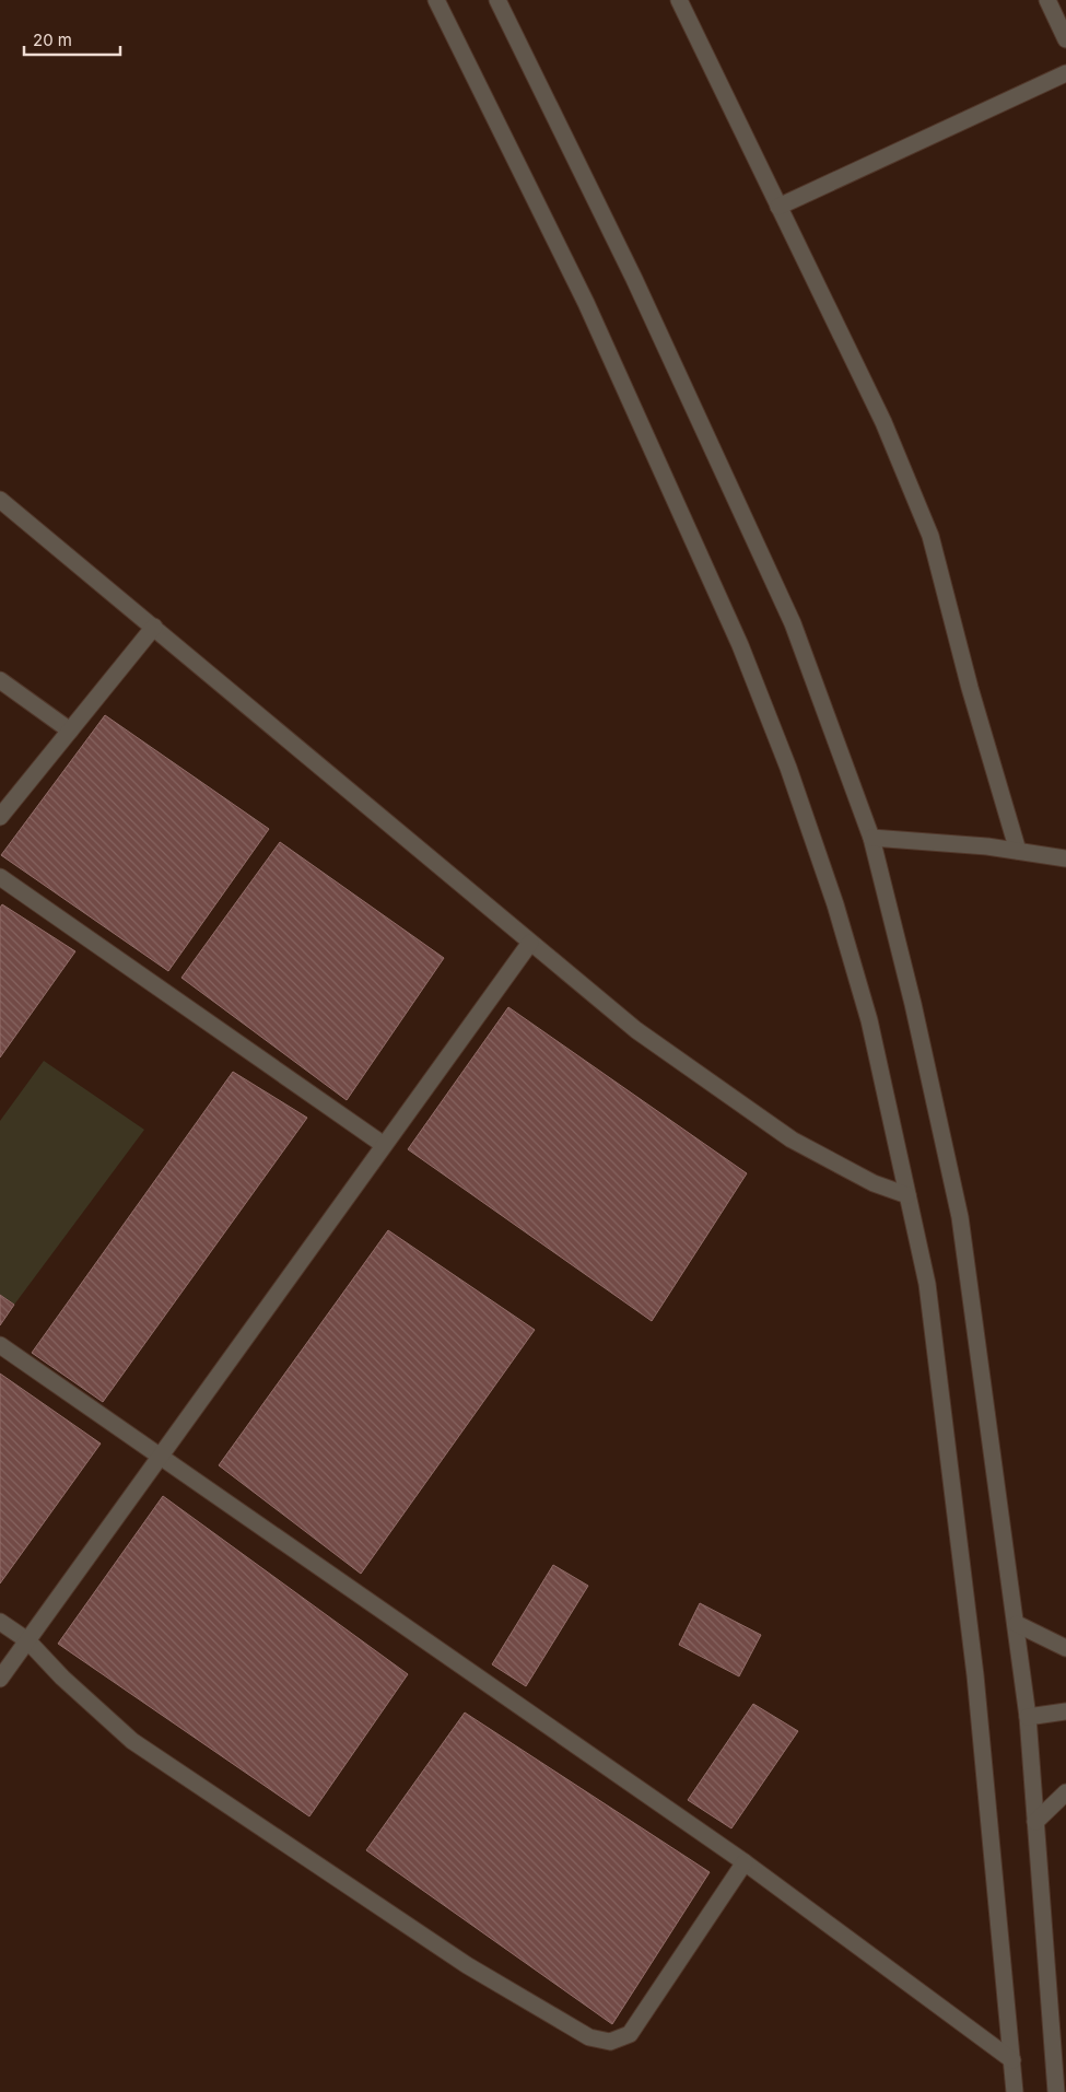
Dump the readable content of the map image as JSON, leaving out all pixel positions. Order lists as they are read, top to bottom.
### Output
{
  "scale_bar": "20 m"
}
